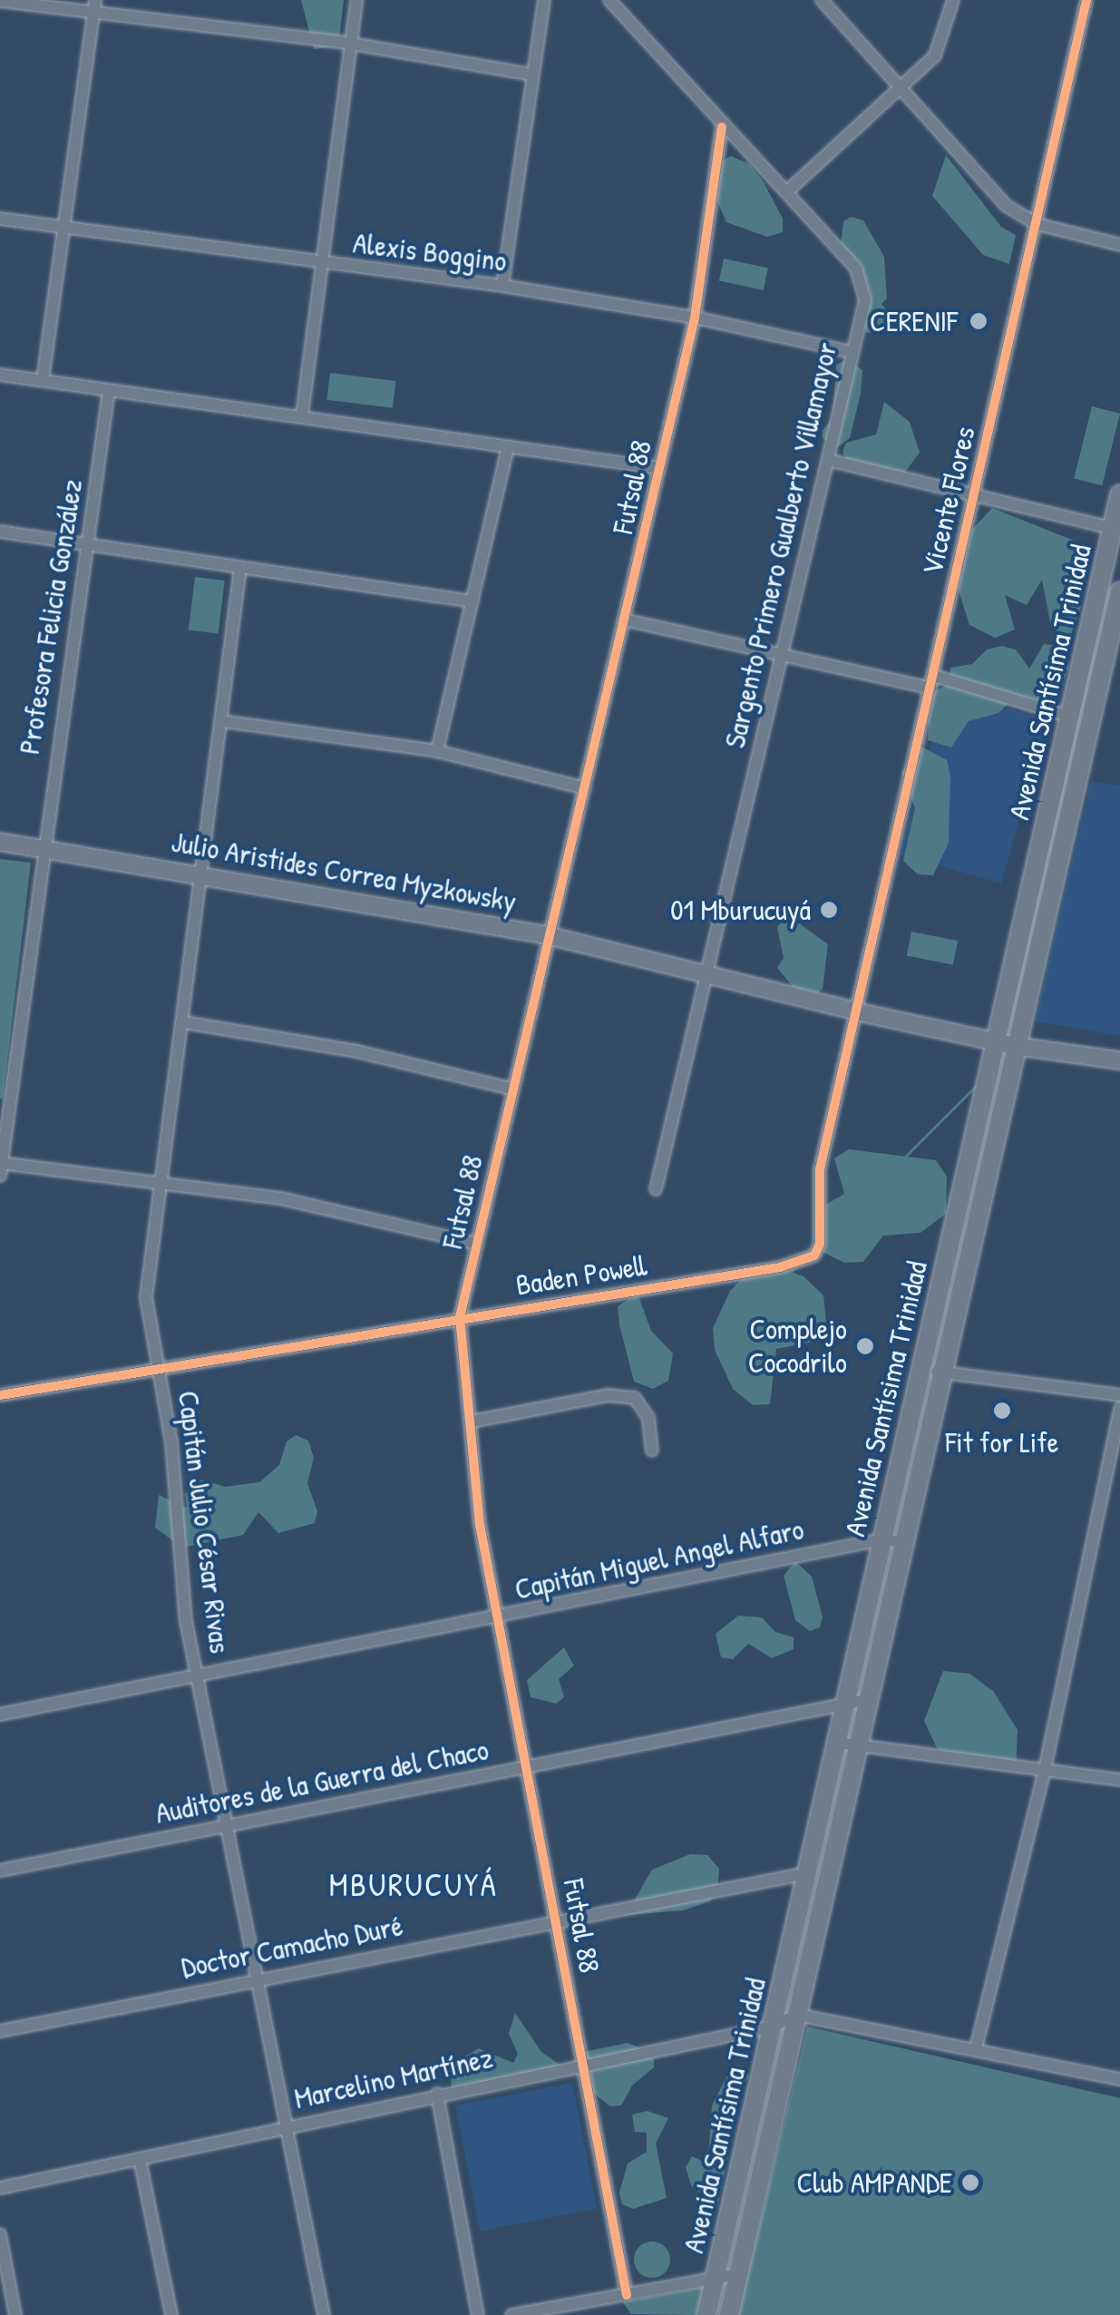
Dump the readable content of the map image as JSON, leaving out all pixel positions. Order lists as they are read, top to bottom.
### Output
{
  "streets": {
    "main road": ["Avenida Santísima Trinidad"],
    "street": [
      "Alexis Boggino",
      "Futsal 88",
      "Vicente Flores",
      "Sargento Primero Gualberto Villamayor",
      "Profesora Felicia González",
      "Julio Aristides Correa Myzkowsky",
      "Baden Powell",
      "Capitán Julio César Rivas",
      "Capitán Miguel Angel Alfaro",
      "Auditores de la Guerra del Chaco",
      "Doctor Camacho Duré",
      "Marcelino Martínez"
    ]
  },
  "crossings": [
    ["Alexis Boggino", "Futsal 88"],
    ["Alexis Boggino", "Sargento Primero Gualberto Villamayor"],
    ["Futsal 88", "Sargento Primero Gualberto Villamayor"],
    ["Futsal 88", "Julio Aristides Correa Myzkowsky"],
    ["Futsal 88", "Baden Powell"],
    ["Futsal 88", "Capitán Miguel Angel Alfaro"],
    ["Futsal 88", "Auditores de la Guerra del Chaco"],
    ["Futsal 88", "Doctor Camacho Duré"],
    ["Futsal 88", "Marcelino Martínez"],
    ["Vicente Flores", "Julio Aristides Correa Myzkowsky"],
    ["Vicente Flores", "Baden Powell"],
    ["Sargento Primero Gualberto Villamayor", "Julio Aristides Correa Myzkowsky"],
    ["Profesora Felicia González", "Julio Aristides Correa Myzkowsky"],
    ["Avenida Santísima Trinidad", "Julio Aristides Correa Myzkowsky"],
    ["Avenida Santísima Trinidad", "Capitán Miguel Angel Alfaro"],
    ["Avenida Santísima Trinidad", "Auditores de la Guerra del Chaco"],
    ["Avenida Santísima Trinidad", "Doctor Camacho Duré"],
    ["Avenida Santísima Trinidad", "Marcelino Martínez"],
    ["Julio Aristides Correa Myzkowsky", "Baden Powell"],
    ["Julio Aristides Correa Myzkowsky", "Capitán Julio César Rivas"],
    ["Baden Powell", "Capitán Julio César Rivas"],
    ["Capitán Julio César Rivas", "Capitán Miguel Angel Alfaro"],
    ["Capitán Julio César Rivas", "Auditores de la Guerra del Chaco"],
    ["Capitán Julio César Rivas", "Doctor Camacho Duré"],
    ["Capitán Julio César Rivas", "Marcelino Martínez"]
  ],
  "districts": ["MBURUCUYÁ"],
  "places": [
    "CERENIF",
    "01 Mburucuyá",
    "Complejo Cocodrilo",
    "Fit for Life",
    "Club AMPANDE"
  ]
}
